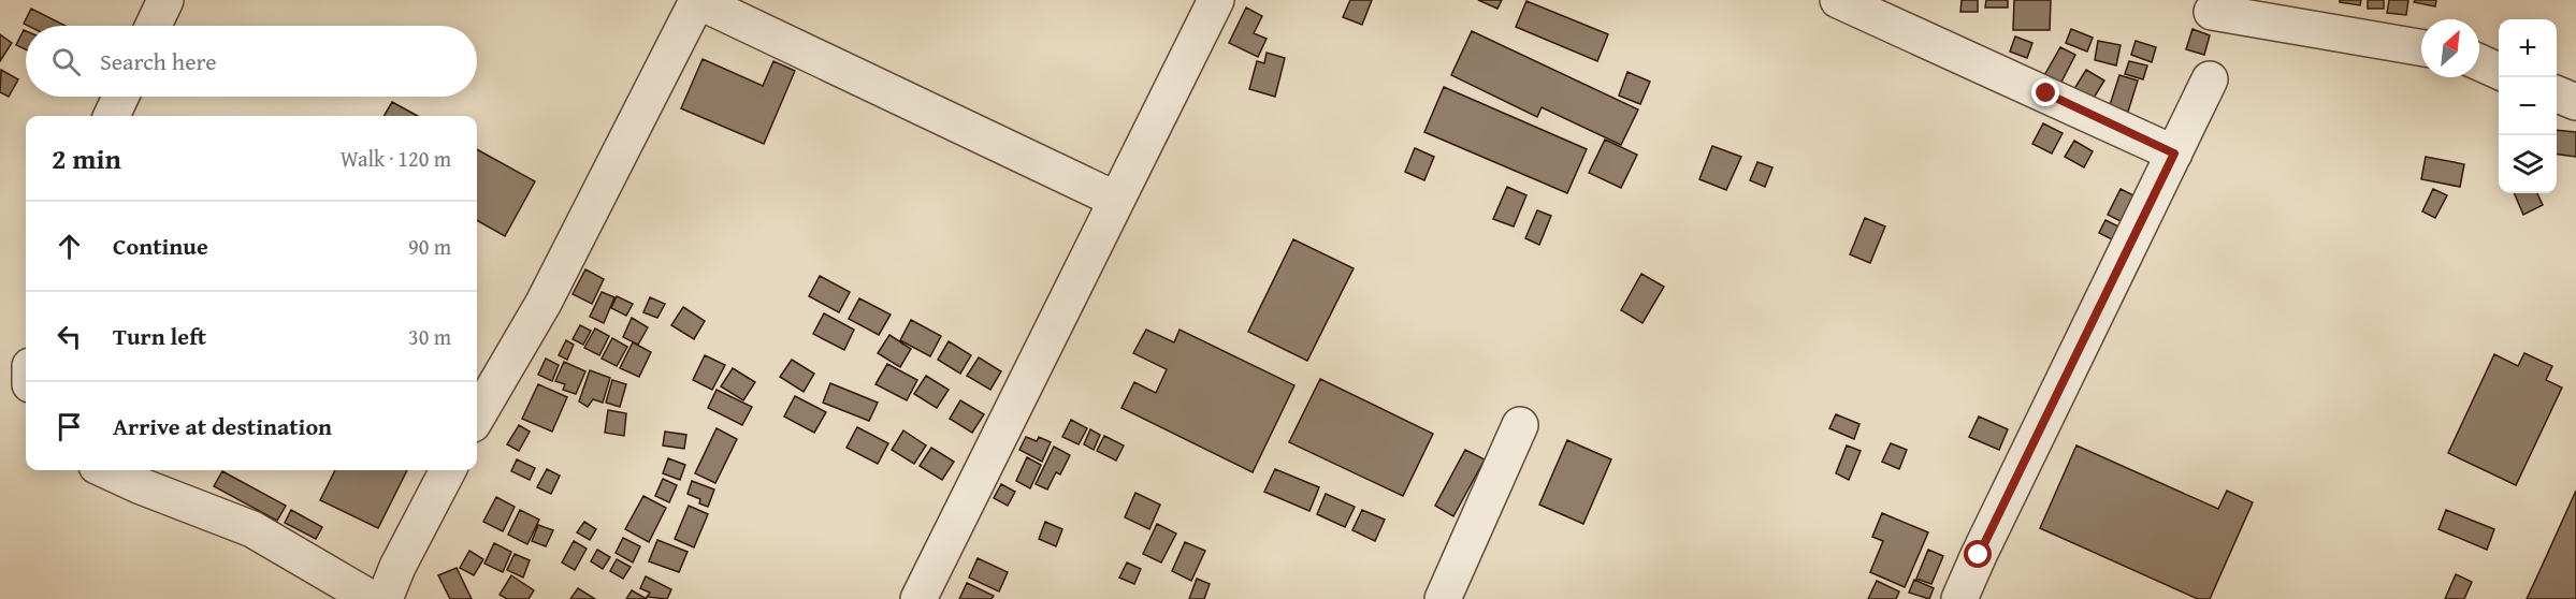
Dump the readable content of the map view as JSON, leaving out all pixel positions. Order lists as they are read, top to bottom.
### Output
{
  "north": "top right",
  "page": {
    "map_buttons": ["+", "−"],
    "search": "Search here",
    "heading": ["2 min", "Walk · 120 m"],
    "list": [
      ["Continue", "90 m"],
      ["Turn left", "30 m"],
      "Arrive at destination"
    ]
  }
}
